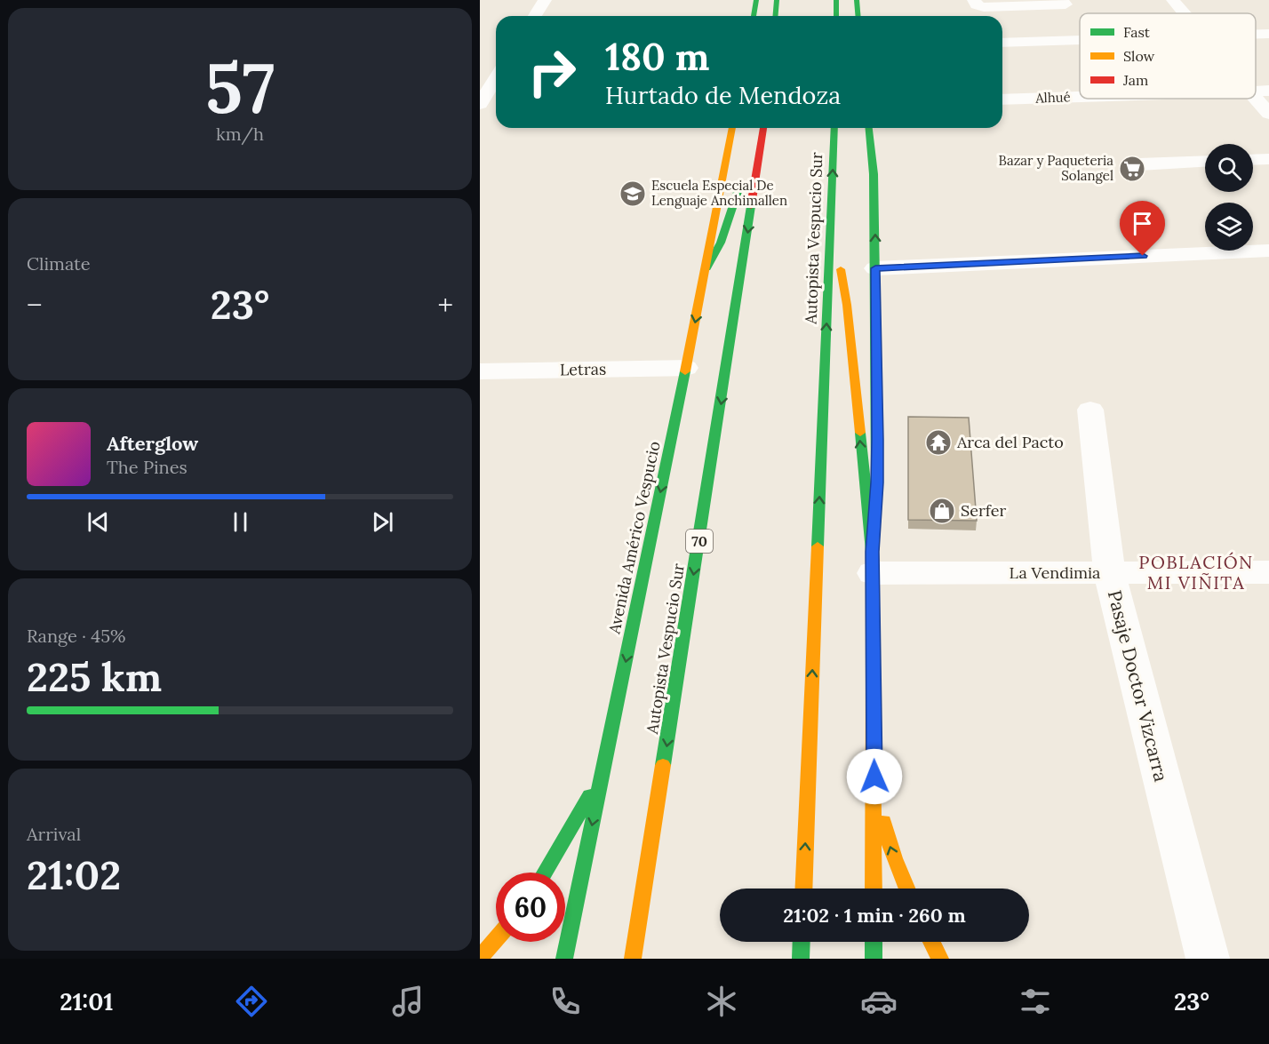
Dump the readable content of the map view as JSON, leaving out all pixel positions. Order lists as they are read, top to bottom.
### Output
{
  "streets": {
    "main road": ["Autopista Vespucio Sur", "Avenida Américo Vespucio", "70"],
    "street": [
      "Alhué",
      "Letras",
      "La Vendimia",
      "Pasaje Doctor Vizcarra"
    ]
  },
  "crossings": [
    ["Letras", "Avenida Américo Vespucio"],
    ["La Vendimia", "Pasaje Doctor Vizcarra"]
  ],
  "one_way": ["Avenida Américo Vespucio"],
  "districts": ["POBLACIÓN MI VIÑITA"],
  "places": {
    "supermarket": ["Bazar y Paqueteria Solangel"],
    "school or university": ["Escuela Especial De Lenguaje Anchimallen"],
    "temple": ["Arca del Pacto"],
    "shop": ["Serfer"]
  },
  "legend": ["Fast", "Slow", "Jam"],
  "page": {
    "tile": [
      ["57", "km/h"],
      "Climate",
      ["Range · 45%", "225 km"],
      ["Arrival", "21:02"]
    ],
    "turn": ["180 m", "Hurtado de Mendoza"],
    "heat": ["−", "23°", "+"],
    "song": ["Afterglow", "The Pines"],
    "limit": "60",
    "trip": "21:02 · 1 min · 260 m",
    "tabs": ["21:01", "23°"]
  }
}
